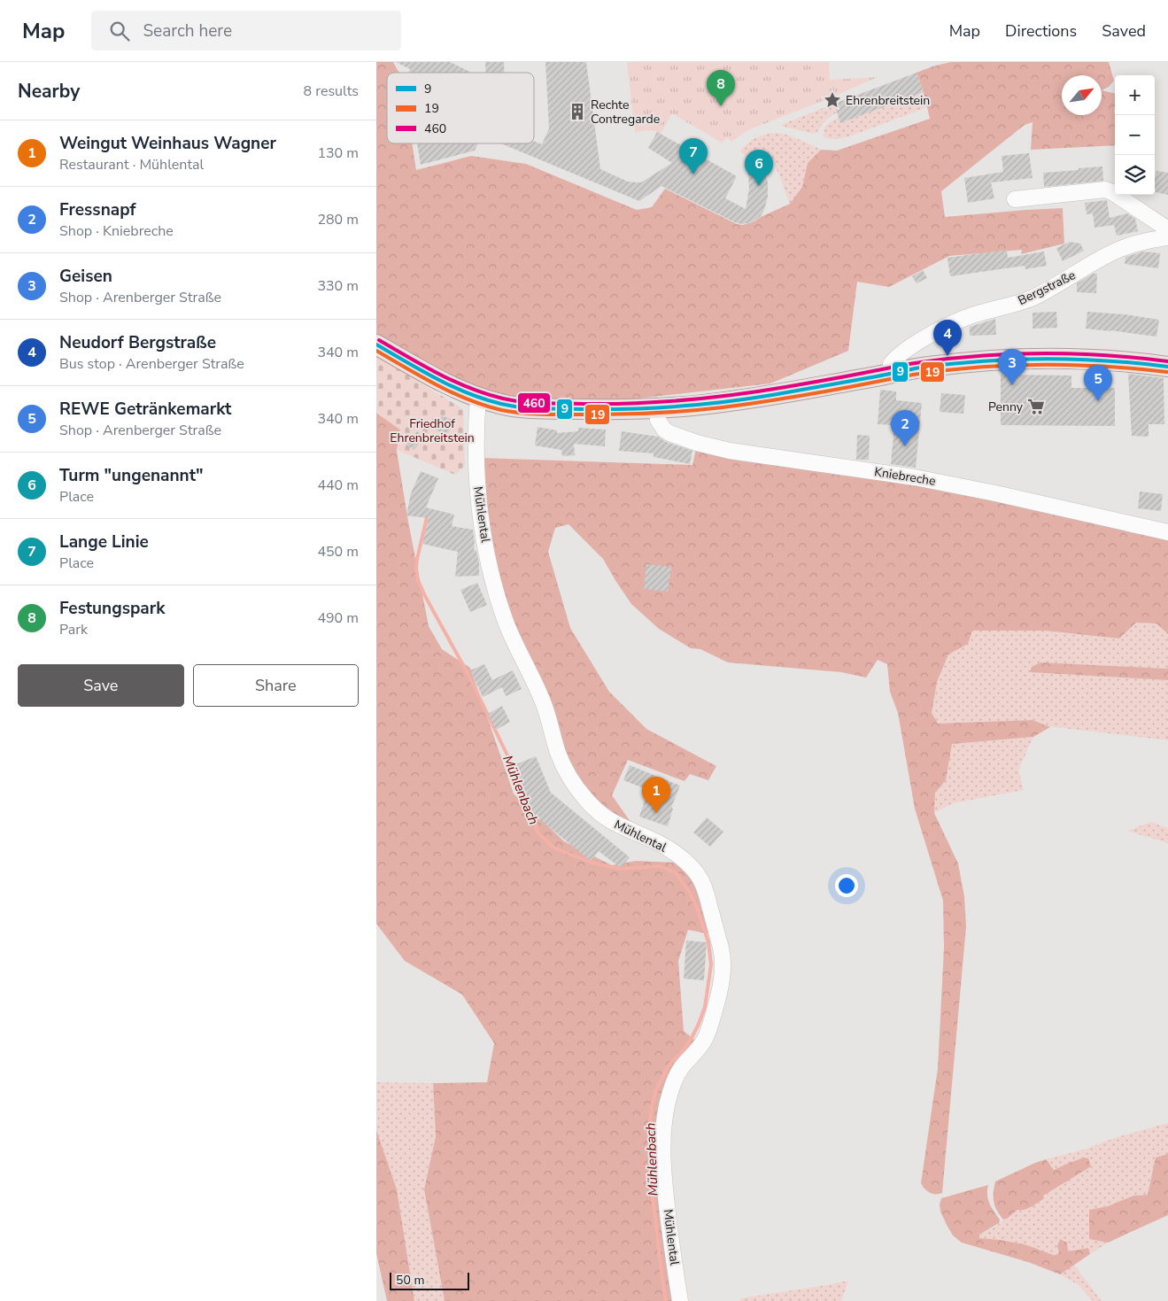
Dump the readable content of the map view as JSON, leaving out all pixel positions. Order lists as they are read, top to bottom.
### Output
{
  "streets": {
    "street": ["Bergstraße", "Kniebreche", "Mühlental"]
  },
  "water": ["Mühlenbach"],
  "parks": ["Friedhof Ehrenbreitstein"],
  "places": {
    "place": ["Ehrenbreitstein"],
    "building": ["Rechte Contregarde"],
    "supermarket": ["Penny"]
  },
  "lines": ["transit line 460", "transit line 9", "transit line 19"],
  "legend": ["9", "19", "460"],
  "scale_bar": "50 m",
  "north": "top right",
  "page": {
    "header": "Map",
    "search": "Search here",
    "nav": ["Map", "Directions", "Saved"],
    "heading": ["Nearby", "8 results"],
    "pins": [
      "8",
      "7",
      "6",
      "4",
      "3",
      "5",
      "2",
      "1"
    ],
    "map_buttons": ["+", "−"],
    "list": [
      {
        "mark": "1",
        "name": "Weingut Weinhaus Wagner",
        "note": "Restaurant · Mühlental",
        "value": "130 m"
      },
      {
        "mark": "2",
        "name": "Fressnapf",
        "note": "Shop · Kniebreche",
        "value": "280 m"
      },
      {
        "mark": "3",
        "name": "Geisen",
        "note": "Shop · Arenberger Straße",
        "value": "330 m"
      },
      {
        "mark": "4",
        "name": "Neudorf Bergstraße",
        "note": "Bus stop · Arenberger Straße",
        "value": "340 m"
      },
      {
        "mark": "5",
        "name": "REWE Getränkemarkt",
        "note": "Shop · Arenberger Straße",
        "value": "340 m"
      },
      {
        "mark": "6",
        "name": "Turm \"ungenannt\"",
        "note": "Place",
        "value": "440 m"
      },
      {
        "mark": "7",
        "name": "Lange Linie",
        "note": "Place",
        "value": "450 m"
      },
      {
        "mark": "8",
        "name": "Festungspark",
        "note": "Park",
        "value": "490 m"
      }
    ],
    "buttons": ["Save", "Share"],
    "scale": "50 m"
  }
}
